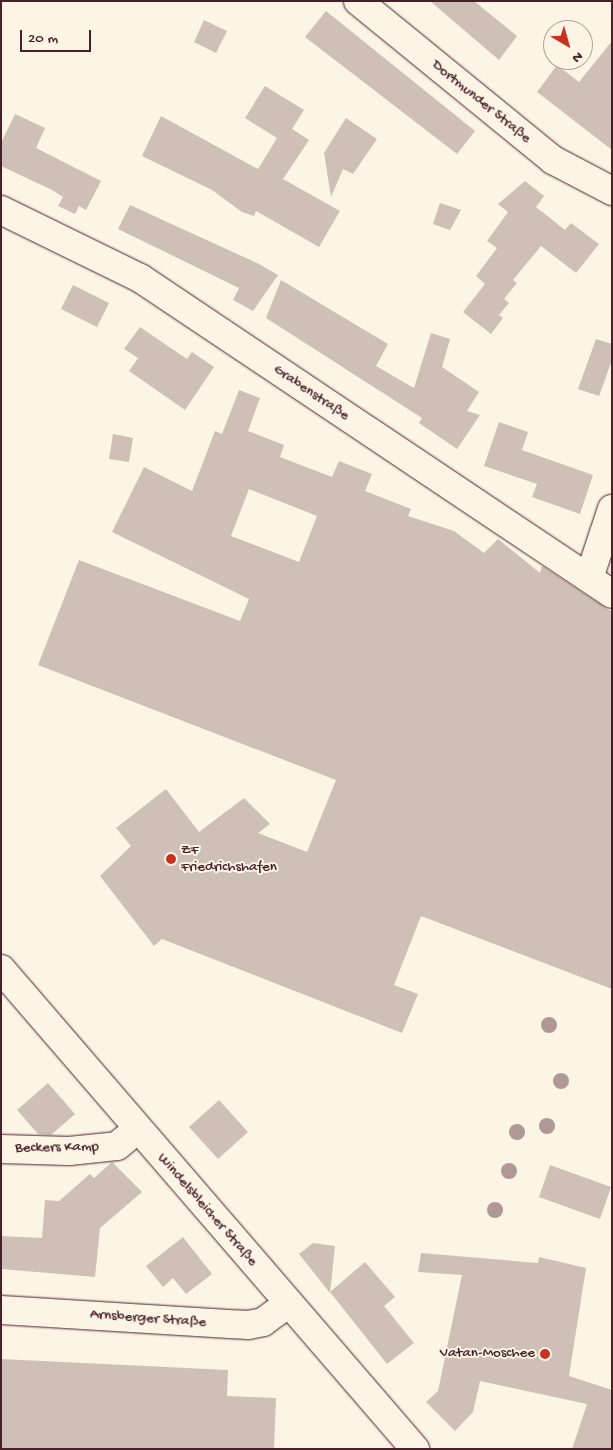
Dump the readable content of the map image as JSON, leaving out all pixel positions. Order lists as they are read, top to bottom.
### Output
{
  "streets": {
    "street": [
      "Dortmunder Straße",
      "Grabenstraße",
      "Beckers Kamp",
      "Windelsbleicher Straße",
      "Arnsberger Straße"
    ]
  },
  "crossings": [
    ["Beckers Kamp", "Windelsbleicher Straße"],
    ["Windelsbleicher Straße", "Arnsberger Straße"]
  ],
  "places": ["ZF Friedrichshafen", "Vatan-Moschee"],
  "scale_bar": "20 m",
  "north": "bottom right"
}
